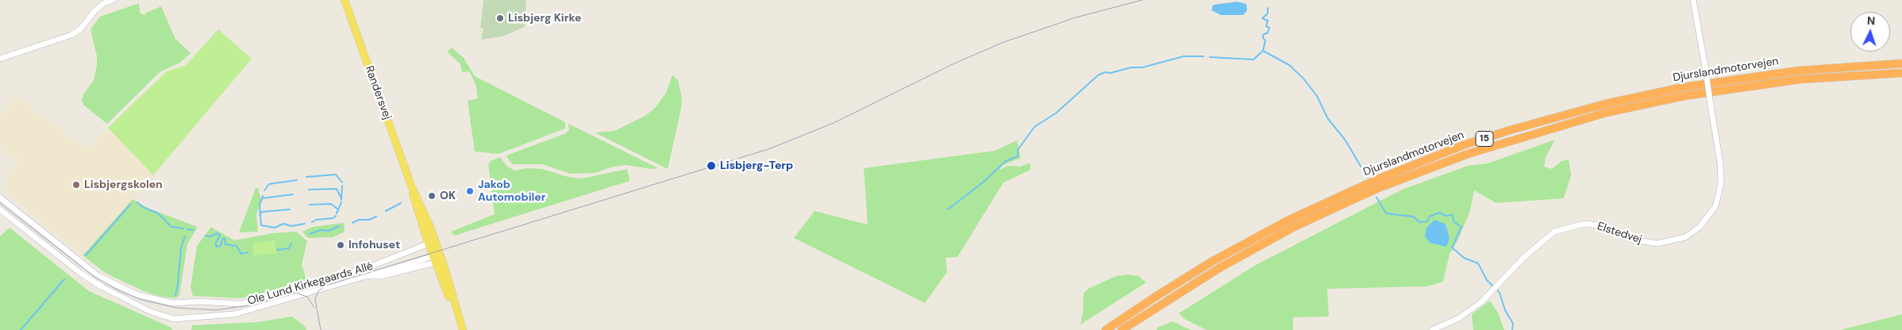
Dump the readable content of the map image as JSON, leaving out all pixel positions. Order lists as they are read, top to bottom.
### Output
{
  "streets": {
    "highway": ["Djurslandmotorvejen", "15"],
    "main road": ["Randersvej"],
    "street": ["Elstedvej", "Ole Lund Kirkegaards Allé"]
  },
  "crossings": [
    ["Randersvej", "Ole Lund Kirkegaards Allé"]
  ],
  "places": [
    "Lisbjerg Kirke",
    "Lisbjerg-Terp",
    "Lisbjergskolen",
    "Jakob Automobiler",
    "OK",
    "Infohuset"
  ],
  "north": "top"
}
